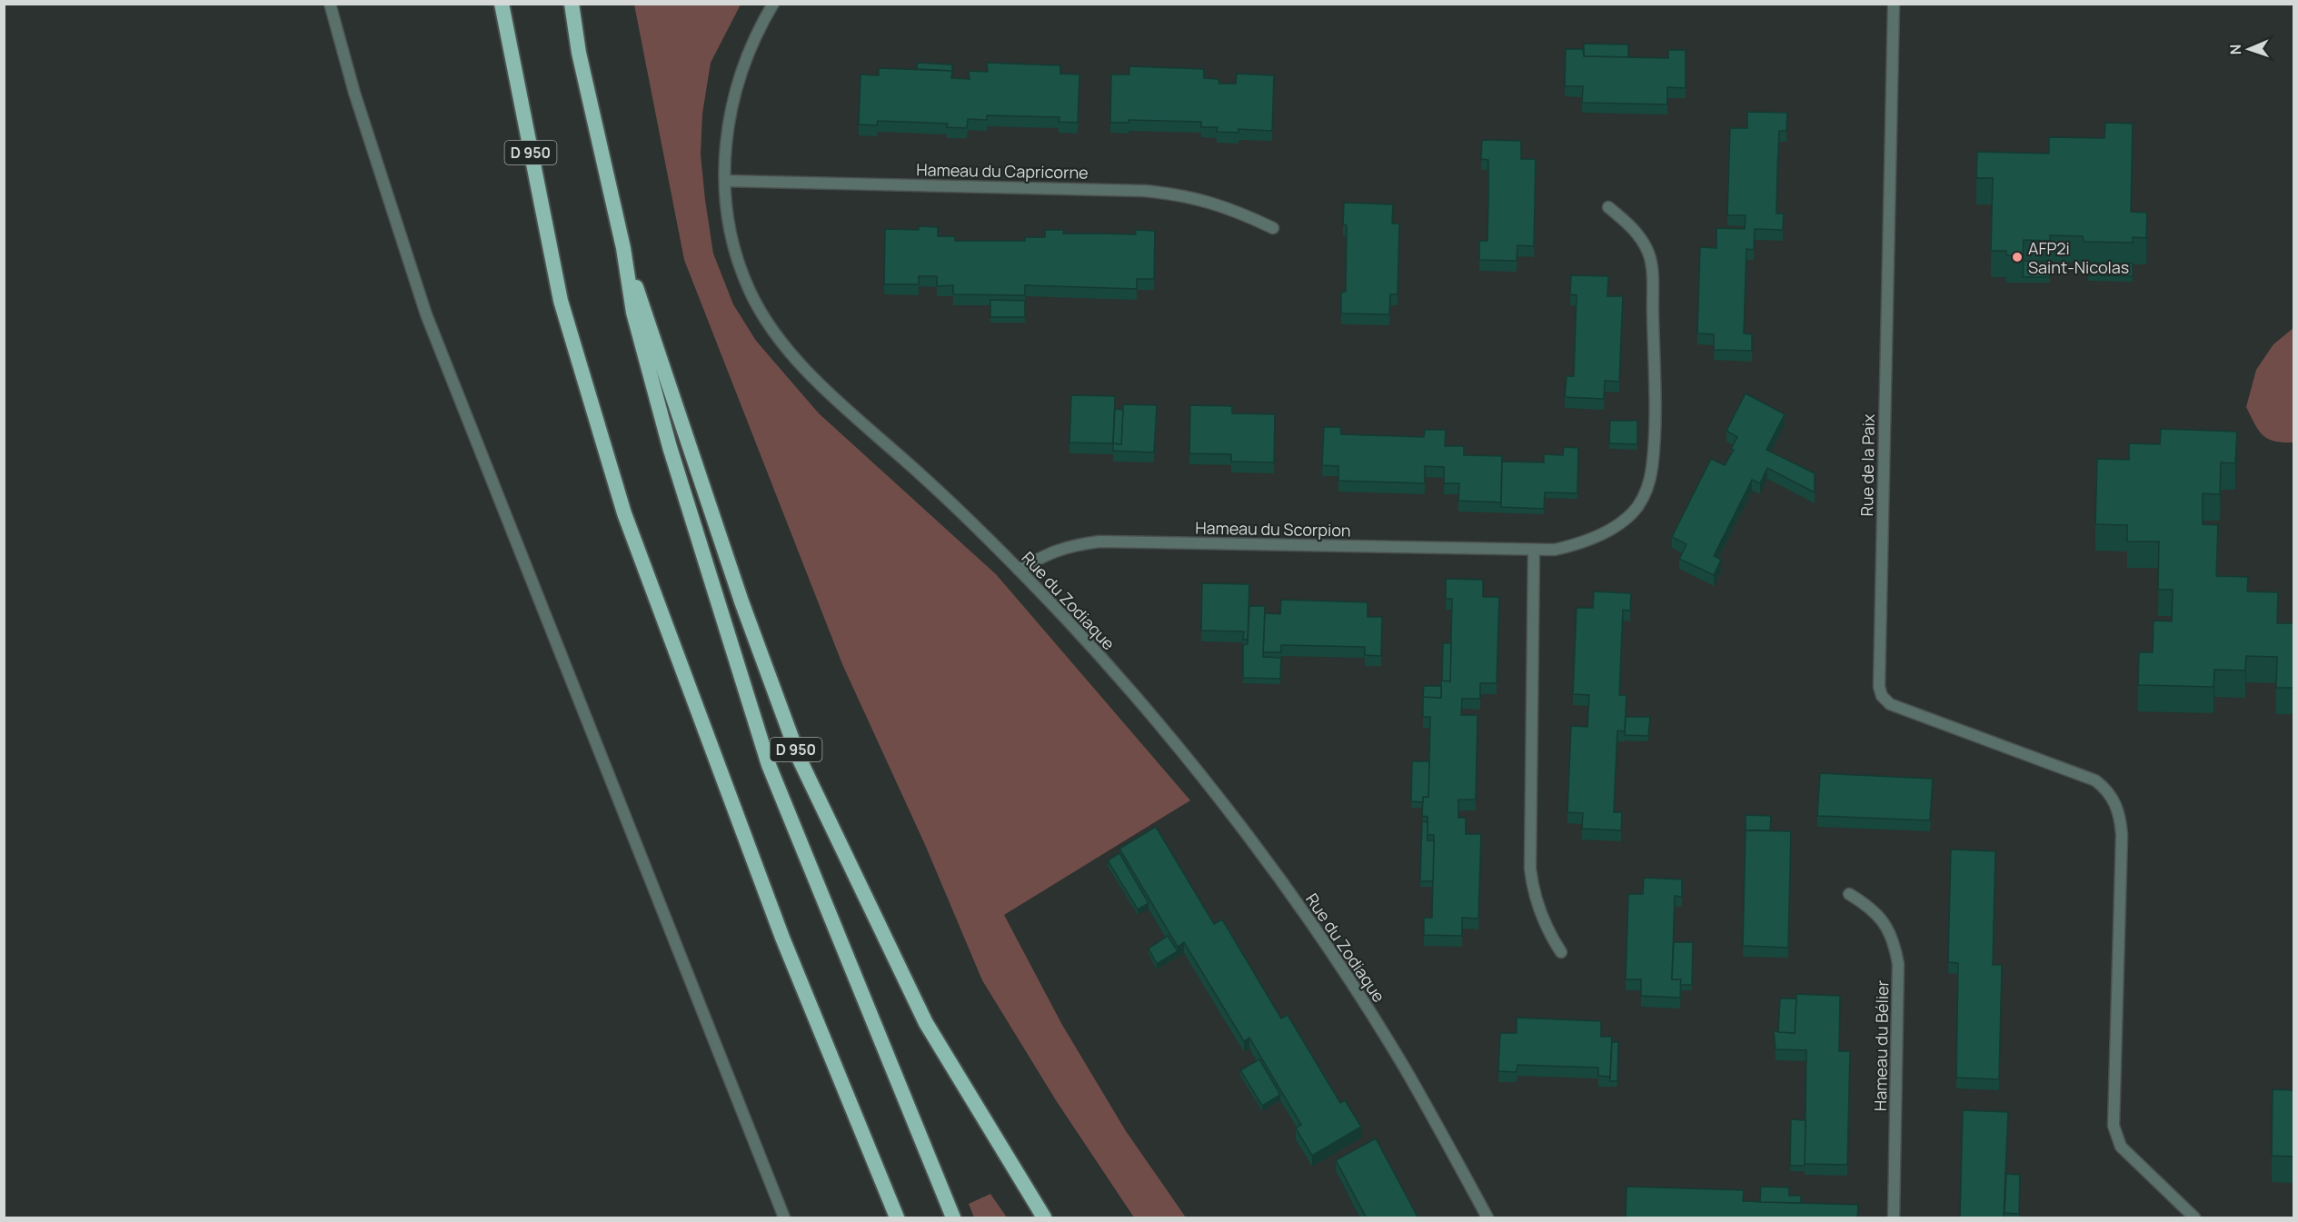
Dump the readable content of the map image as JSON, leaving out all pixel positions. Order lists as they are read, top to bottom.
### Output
{
  "streets": {
    "highway": ["D 950"],
    "street": [
      "Hameau du Capricorne",
      "Rue de la Paix",
      "Hameau du Scorpion",
      "Rue du Zodiaque",
      "Hameau du Bélier"
    ]
  },
  "crossings": [
    ["Hameau du Capricorne", "Rue du Zodiaque"],
    ["Hameau du Scorpion", "Rue du Zodiaque"]
  ],
  "places": ["AFP2i Saint-Nicolas"],
  "north": "left"
}
